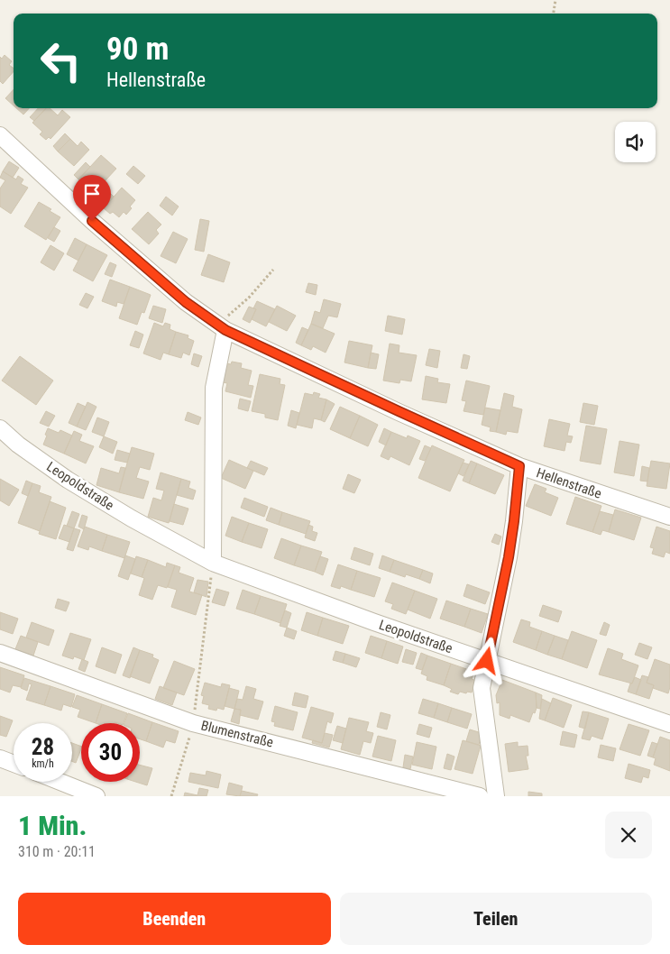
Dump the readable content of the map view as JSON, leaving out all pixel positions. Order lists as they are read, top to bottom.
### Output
{
  "streets": {
    "street": ["Hellenstraße", "Leopoldstraße", "Blumenstraße"]
  },
  "page": {
    "turn": ["90 m", "Hellenstraße"],
    "speed": "28 km/h",
    "limit": "30",
    "heading": ["1 Min.", "310 m · 20:11"],
    "buttons": ["Beenden", "Teilen"]
  }
}
